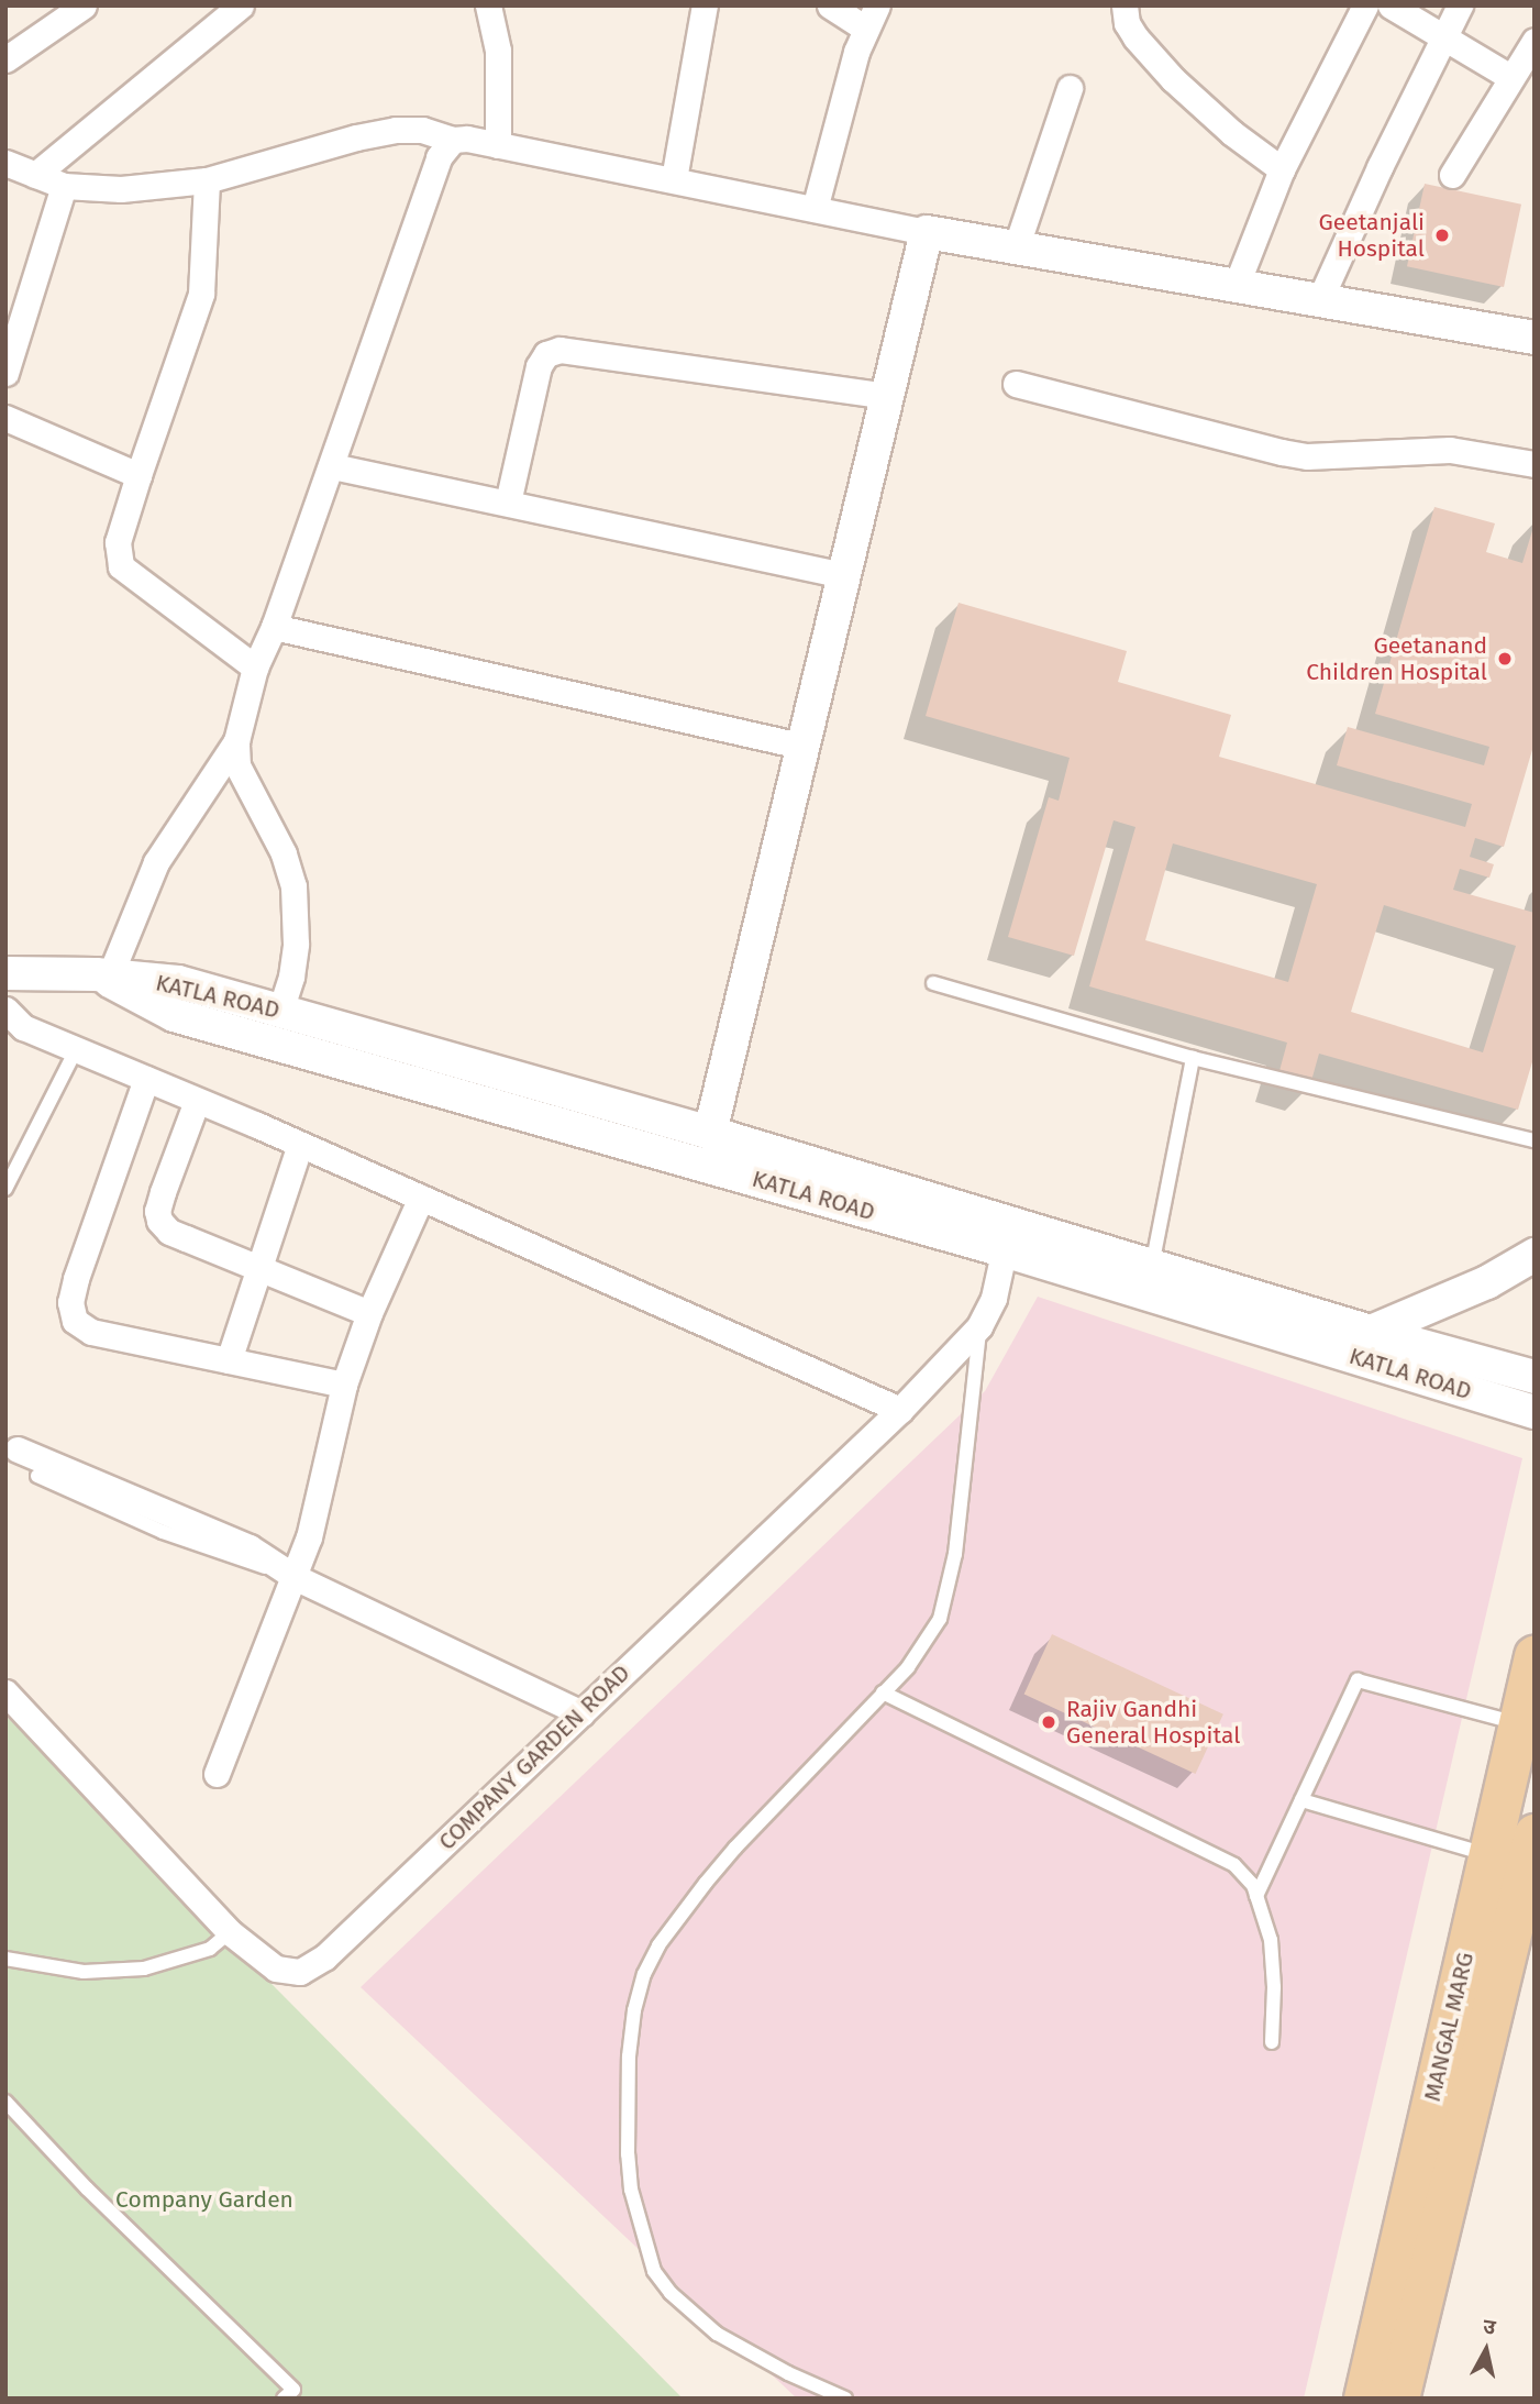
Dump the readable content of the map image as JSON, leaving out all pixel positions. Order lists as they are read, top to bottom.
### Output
{
  "streets": {
    "main road": ["MANGAL MARG"],
    "street": ["KATLA ROAD", "COMPANY GARDEN ROAD"]
  },
  "crossings": [
    ["KATLA ROAD", "COMPANY GARDEN ROAD"]
  ],
  "parks": ["Company Garden"],
  "places": ["Geetanjali Hospital", "Geetanand Children Hospital", "Rajiv Gandhi General Hospital"],
  "north": "top"
}
